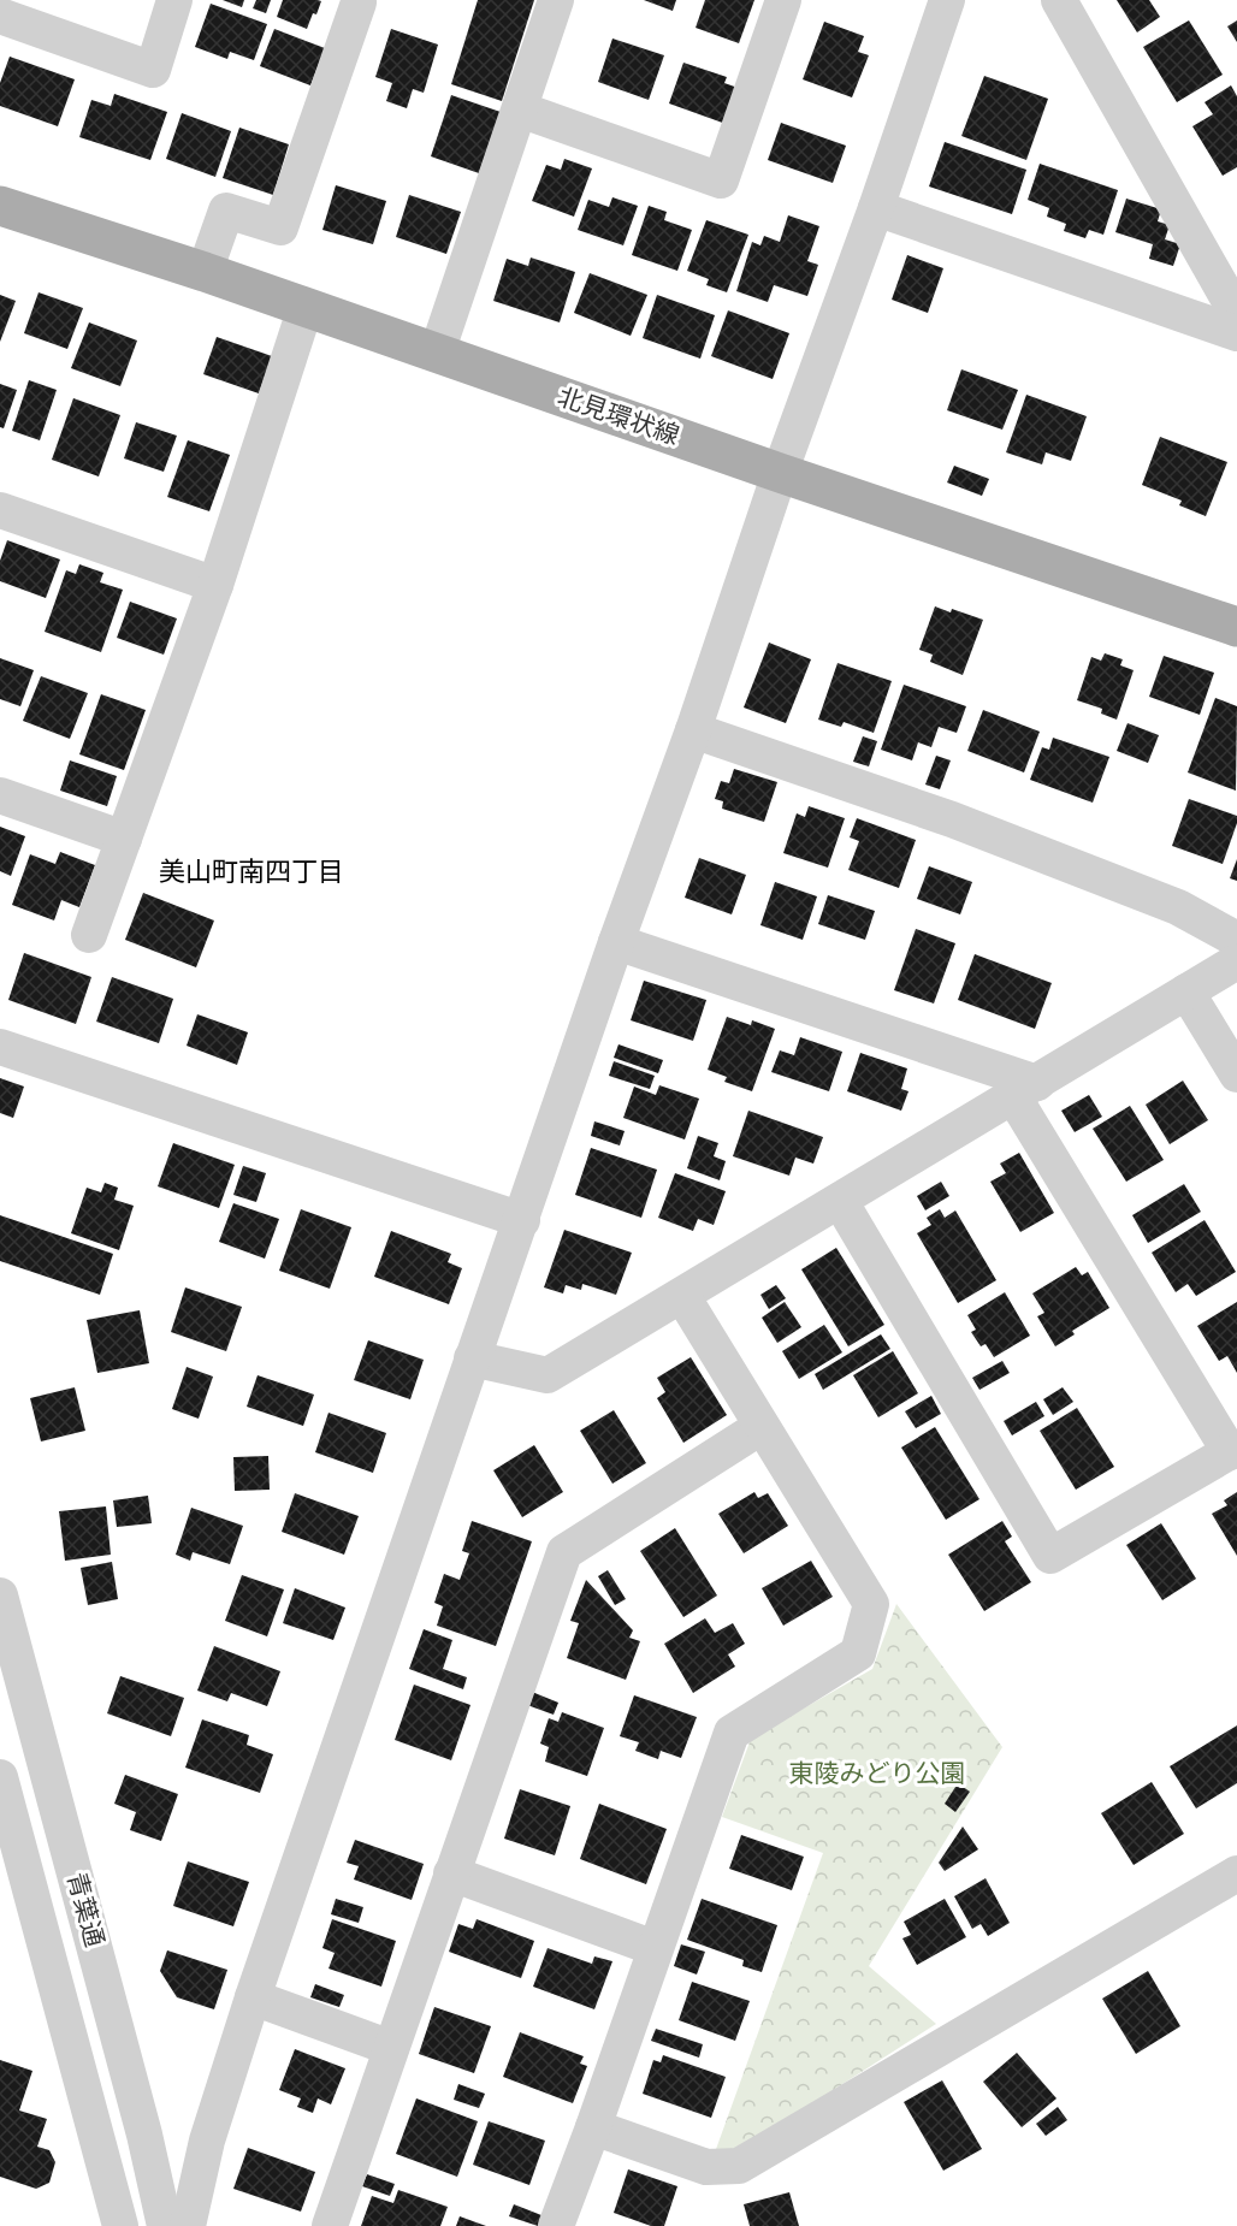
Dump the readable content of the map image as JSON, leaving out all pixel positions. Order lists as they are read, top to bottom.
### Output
{
  "streets": {
    "main road": ["北見環状線"],
    "street": ["青葉通"]
  },
  "districts": ["美山町南四丁目"],
  "parks": ["東陵みどり公園"]
}
